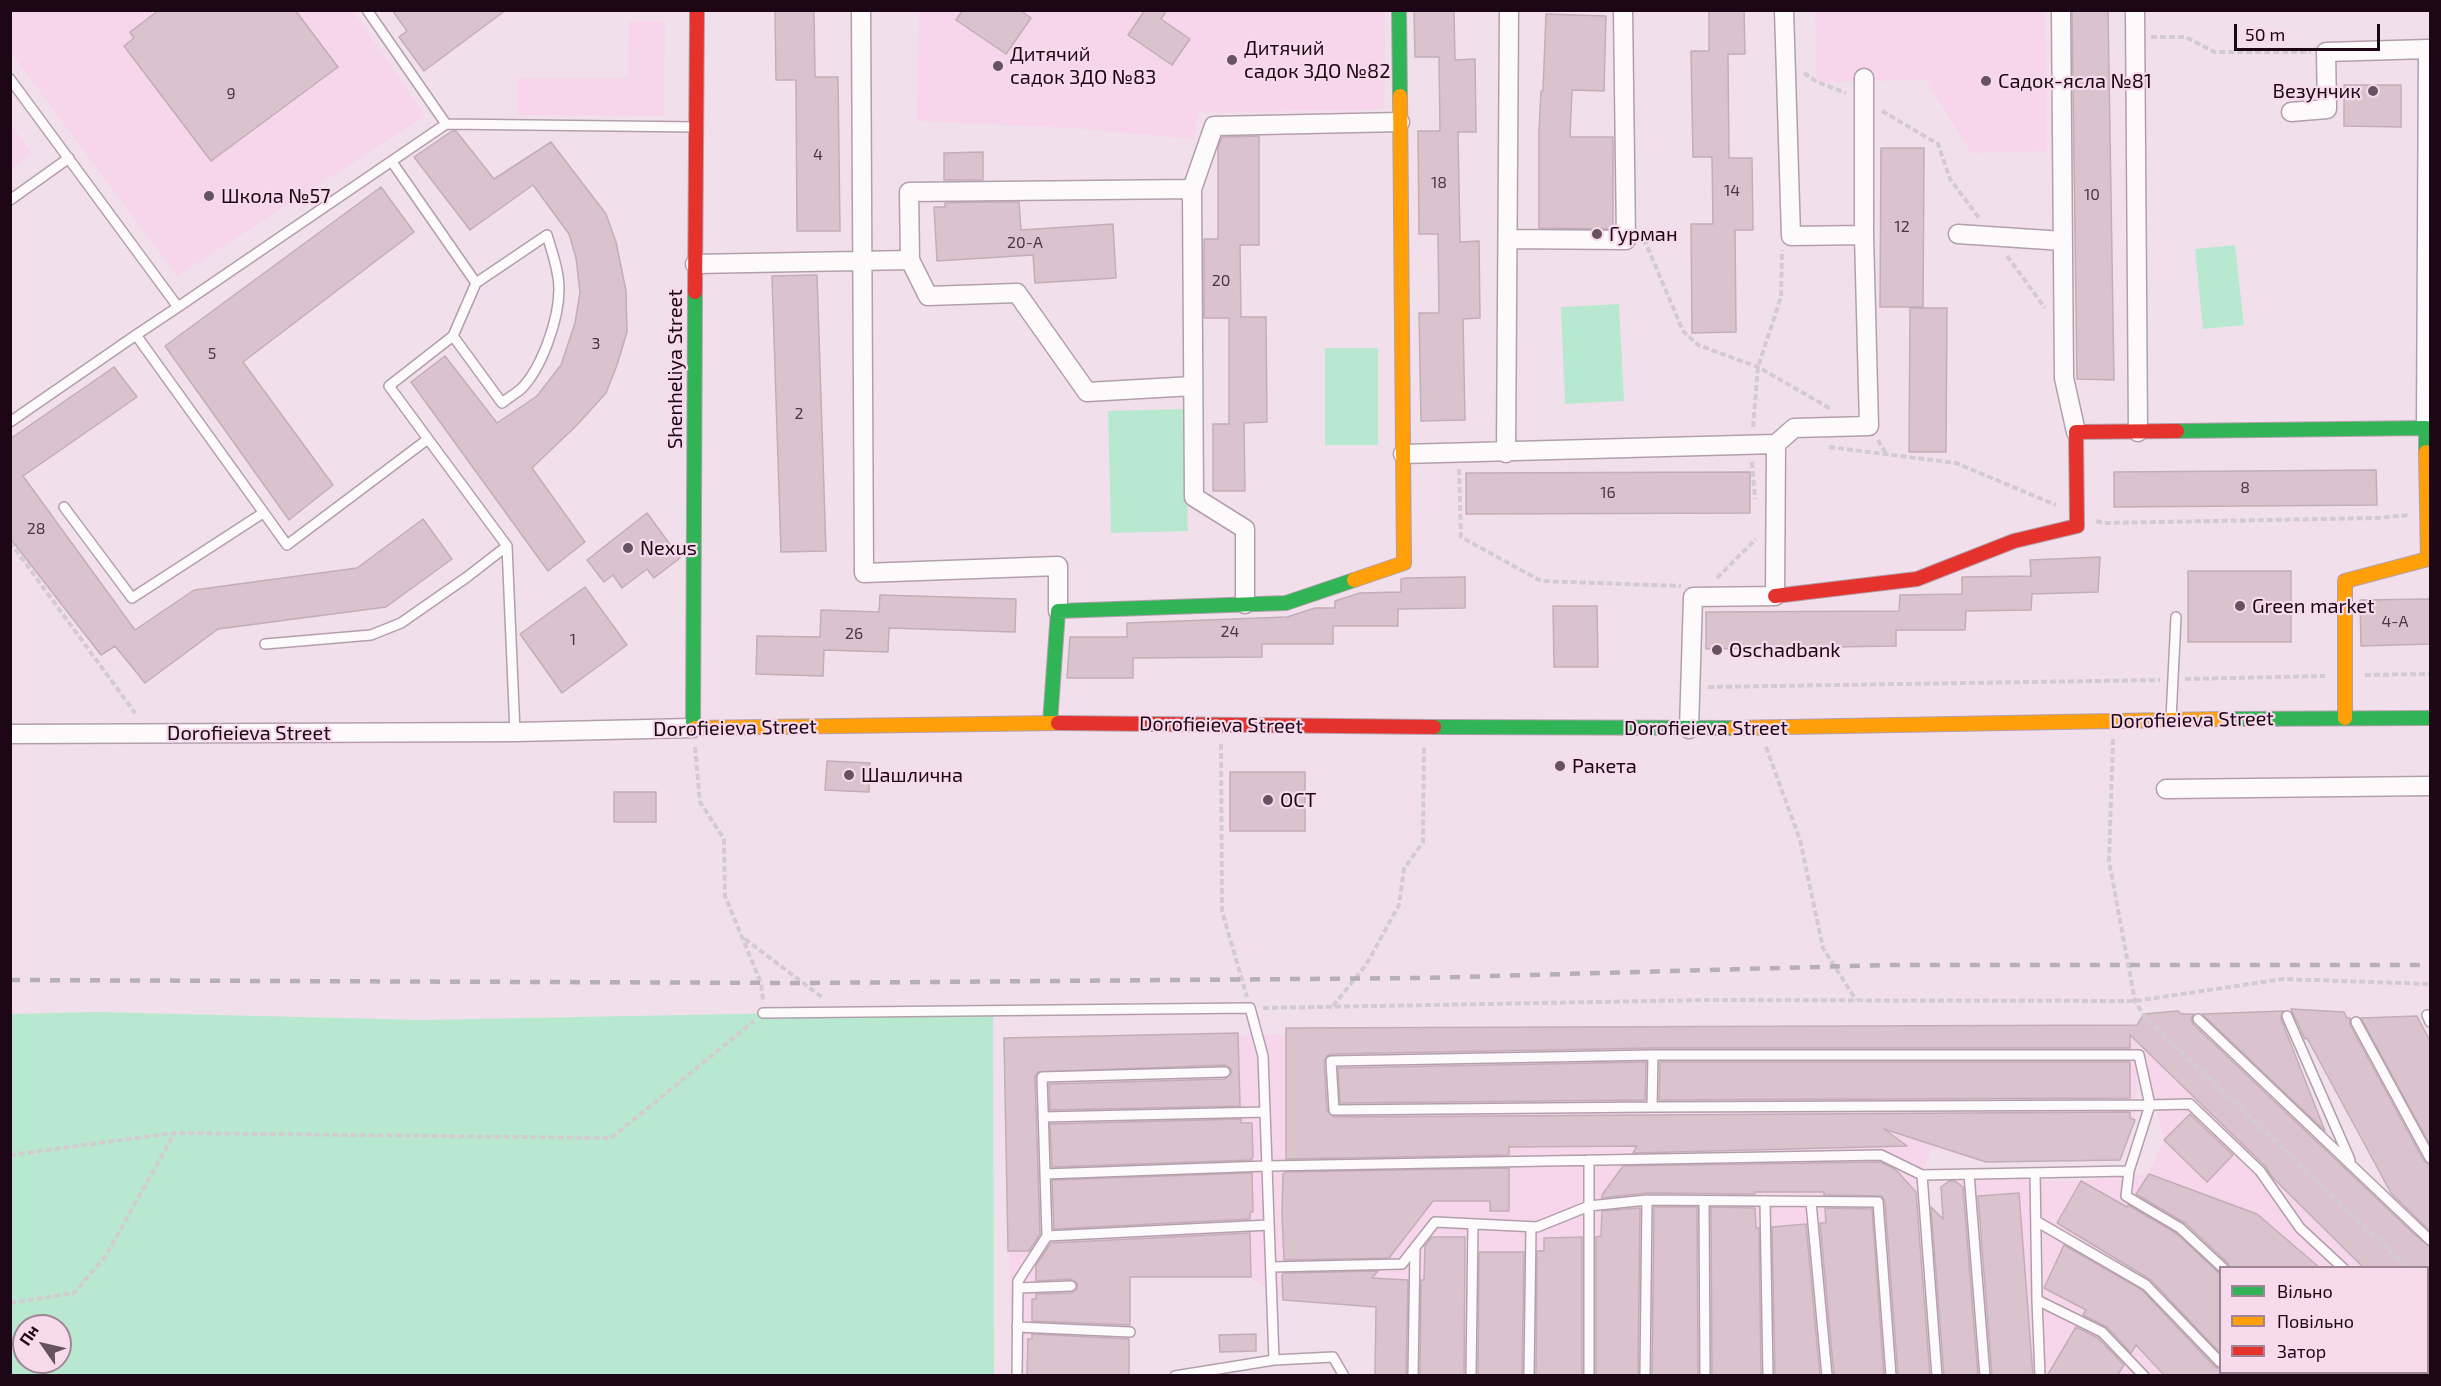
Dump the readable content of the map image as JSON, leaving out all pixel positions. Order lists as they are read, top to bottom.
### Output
{
  "streets": {
    "street": ["Shenheliya Street", "Dorofieieva Street"]
  },
  "crossings": [
    ["Shenheliya Street", "Dorofieieva Street"]
  ],
  "places": [
    "Дитячий садок ЗДО №82",
    "Дитячий садок ЗДО №83",
    "Садок-ясла №81",
    "Везунчик",
    "Школа №57",
    "Гурман",
    "Nexus",
    "Green market",
    "Oschadbank",
    "Ракета",
    "Шашлична",
    "ОСТ"
  ],
  "house_numbers": [
    "9",
    "4",
    "18",
    "14",
    "10",
    "12",
    "20-А",
    "20",
    "3",
    "5",
    "2",
    "8",
    "16",
    "28",
    "4-А",
    "24",
    "26",
    "1"
  ],
  "legend": ["Вільно", "Повільно", "Затор"],
  "scale_bar": "50 m",
  "north": "top left"
}
